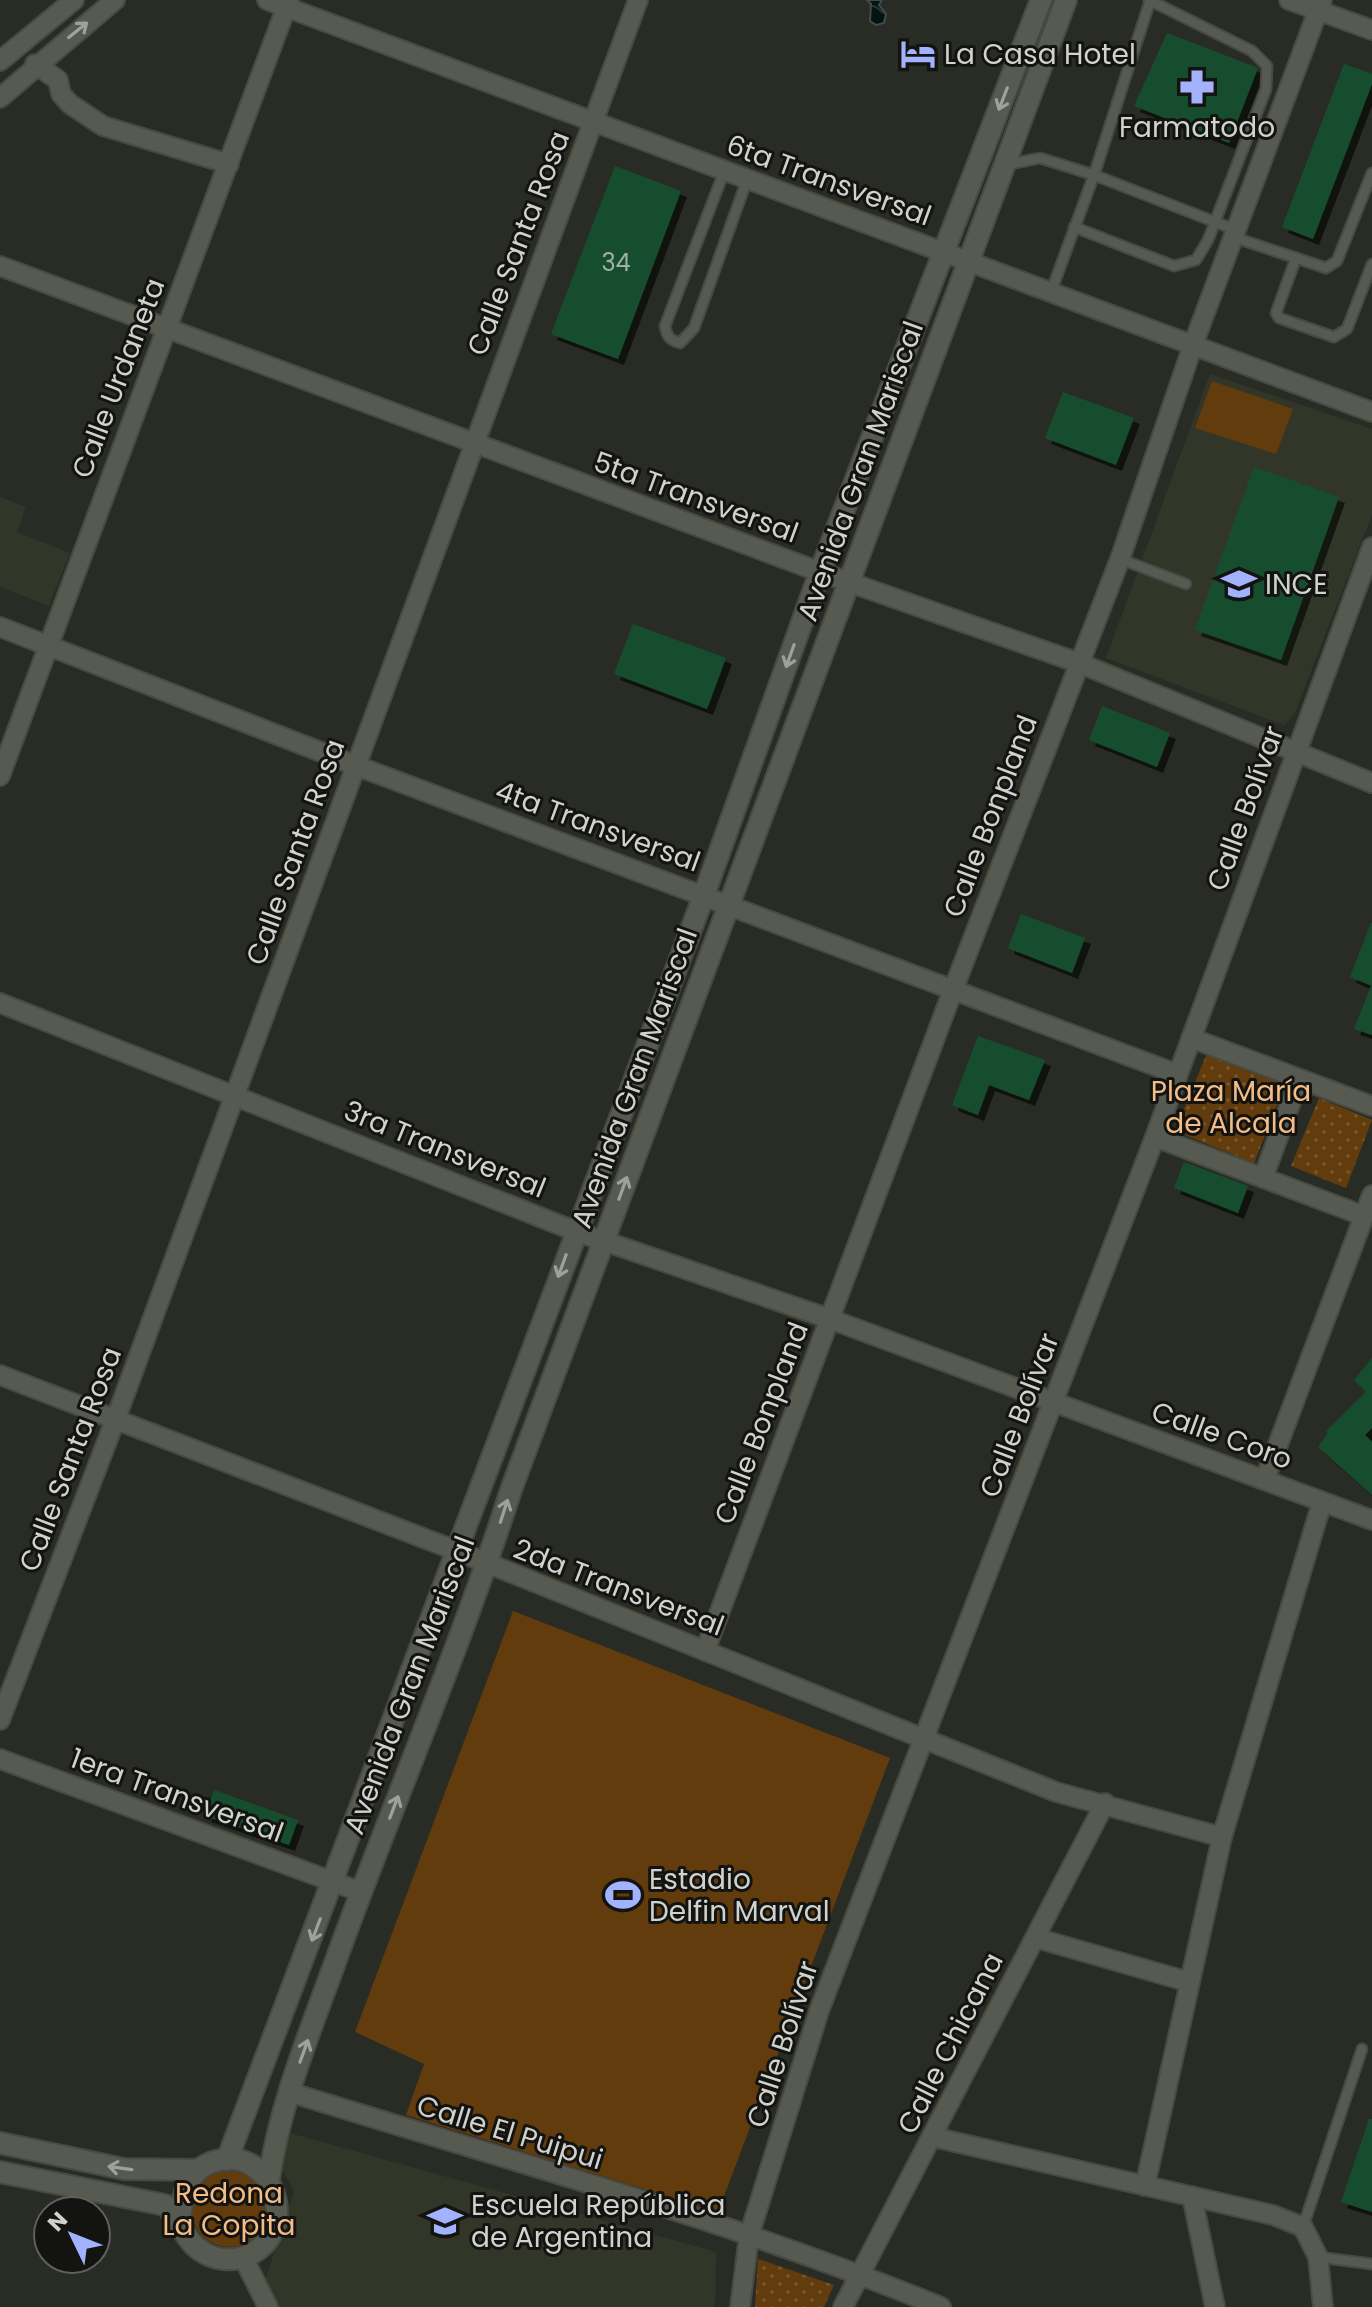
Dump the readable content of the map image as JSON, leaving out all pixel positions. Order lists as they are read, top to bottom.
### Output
{
  "streets": {
    "street": [
      "6ta Transversal",
      "Calle Santa Rosa",
      "Calle Urdaneta",
      "Avenida Gran Mariscal",
      "5ta Transversal",
      "Calle Bolívar",
      "Calle Bonpland",
      "4ta Transversal",
      "3ra Transversal",
      "Calle Coro",
      "2da Transversal",
      "1era Transversal",
      "Calle Chicana",
      "Calle El Puipui"
    ]
  },
  "crossings": [
    ["6ta Transversal", "Calle Santa Rosa"],
    ["6ta Transversal", "Calle Urdaneta"],
    ["6ta Transversal", "Avenida Gran Mariscal"],
    ["6ta Transversal", "Calle Bonpland"],
    ["Calle Santa Rosa", "5ta Transversal"],
    ["Calle Santa Rosa", "4ta Transversal"],
    ["Calle Santa Rosa", "3ra Transversal"],
    ["Calle Santa Rosa", "2da Transversal"],
    ["Calle Urdaneta", "5ta Transversal"],
    ["Calle Urdaneta", "4ta Transversal"],
    ["Avenida Gran Mariscal", "5ta Transversal"],
    ["Avenida Gran Mariscal", "4ta Transversal"],
    ["Avenida Gran Mariscal", "3ra Transversal"],
    ["Avenida Gran Mariscal", "2da Transversal"],
    ["Avenida Gran Mariscal", "1era Transversal"],
    ["Avenida Gran Mariscal", "Calle El Puipui"],
    ["5ta Transversal", "Calle Bolívar"],
    ["5ta Transversal", "Calle Bonpland"],
    ["Calle Bolívar", "4ta Transversal"],
    ["Calle Bolívar", "3ra Transversal"],
    ["Calle Bolívar", "Calle Coro"],
    ["Calle Bolívar", "2da Transversal"],
    ["Calle Bolívar", "Calle El Puipui"],
    ["Calle Bonpland", "4ta Transversal"],
    ["Calle Bonpland", "3ra Transversal"],
    ["Calle Bonpland", "2da Transversal"],
    ["3ra Transversal", "Calle Coro"],
    ["2da Transversal", "Calle Chicana"],
    ["Calle Chicana", "Calle El Puipui"]
  ],
  "parks": ["Plaza María de Alcala", "Redona La Copita"],
  "places": {
    "hotel": ["La Casa Hotel"],
    "pharmacy": ["Farmatodo"],
    "school or university": ["INCE", "Escuela República de Argentina"],
    "sports": ["Estadio Delfin Marval"]
  },
  "house_numbers": ["34"],
  "north": "top left"
}
